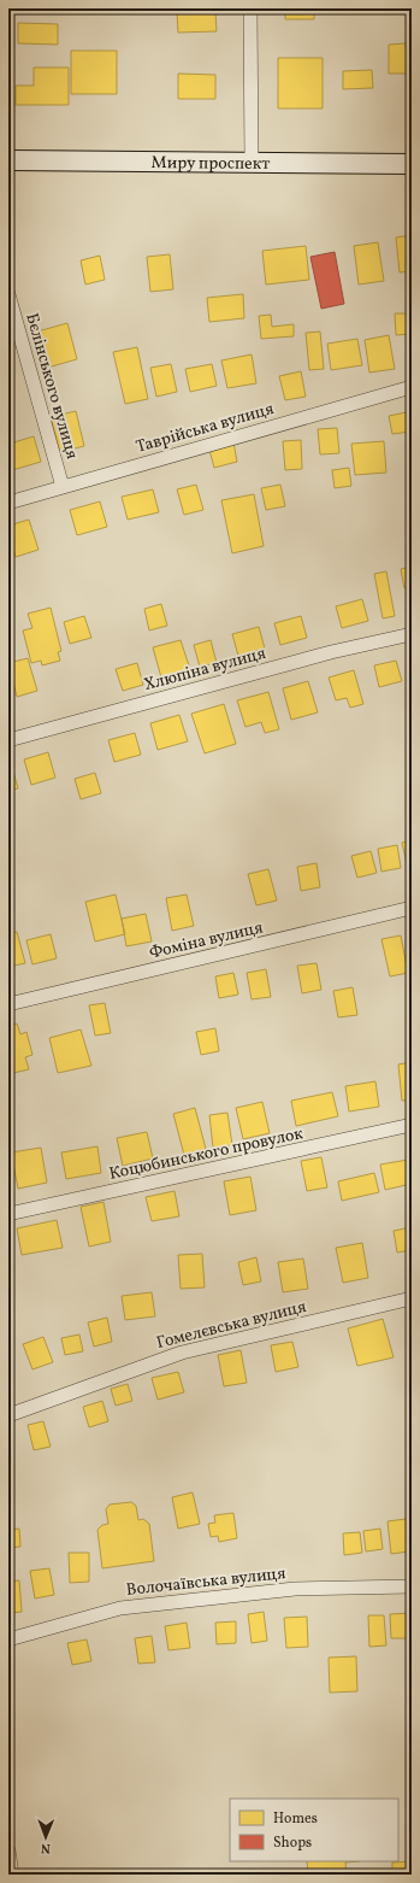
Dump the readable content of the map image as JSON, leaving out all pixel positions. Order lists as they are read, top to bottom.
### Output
{
  "streets": {
    "main road": ["Миру проспект"],
    "street": [
      "Бєлінського вулиця",
      "Таврійська вулиця",
      "Хлюпіна вулиця",
      "Фоміна вулиця",
      "Коцюбинського провулок",
      "Гомелєвська вулиця",
      "Волочаївська вулиця"
    ]
  },
  "crossings": [
    ["Бєлінського вулиця", "Таврійська вулиця"]
  ],
  "legend": ["Homes", "Shops"],
  "north": "bottom"
}
